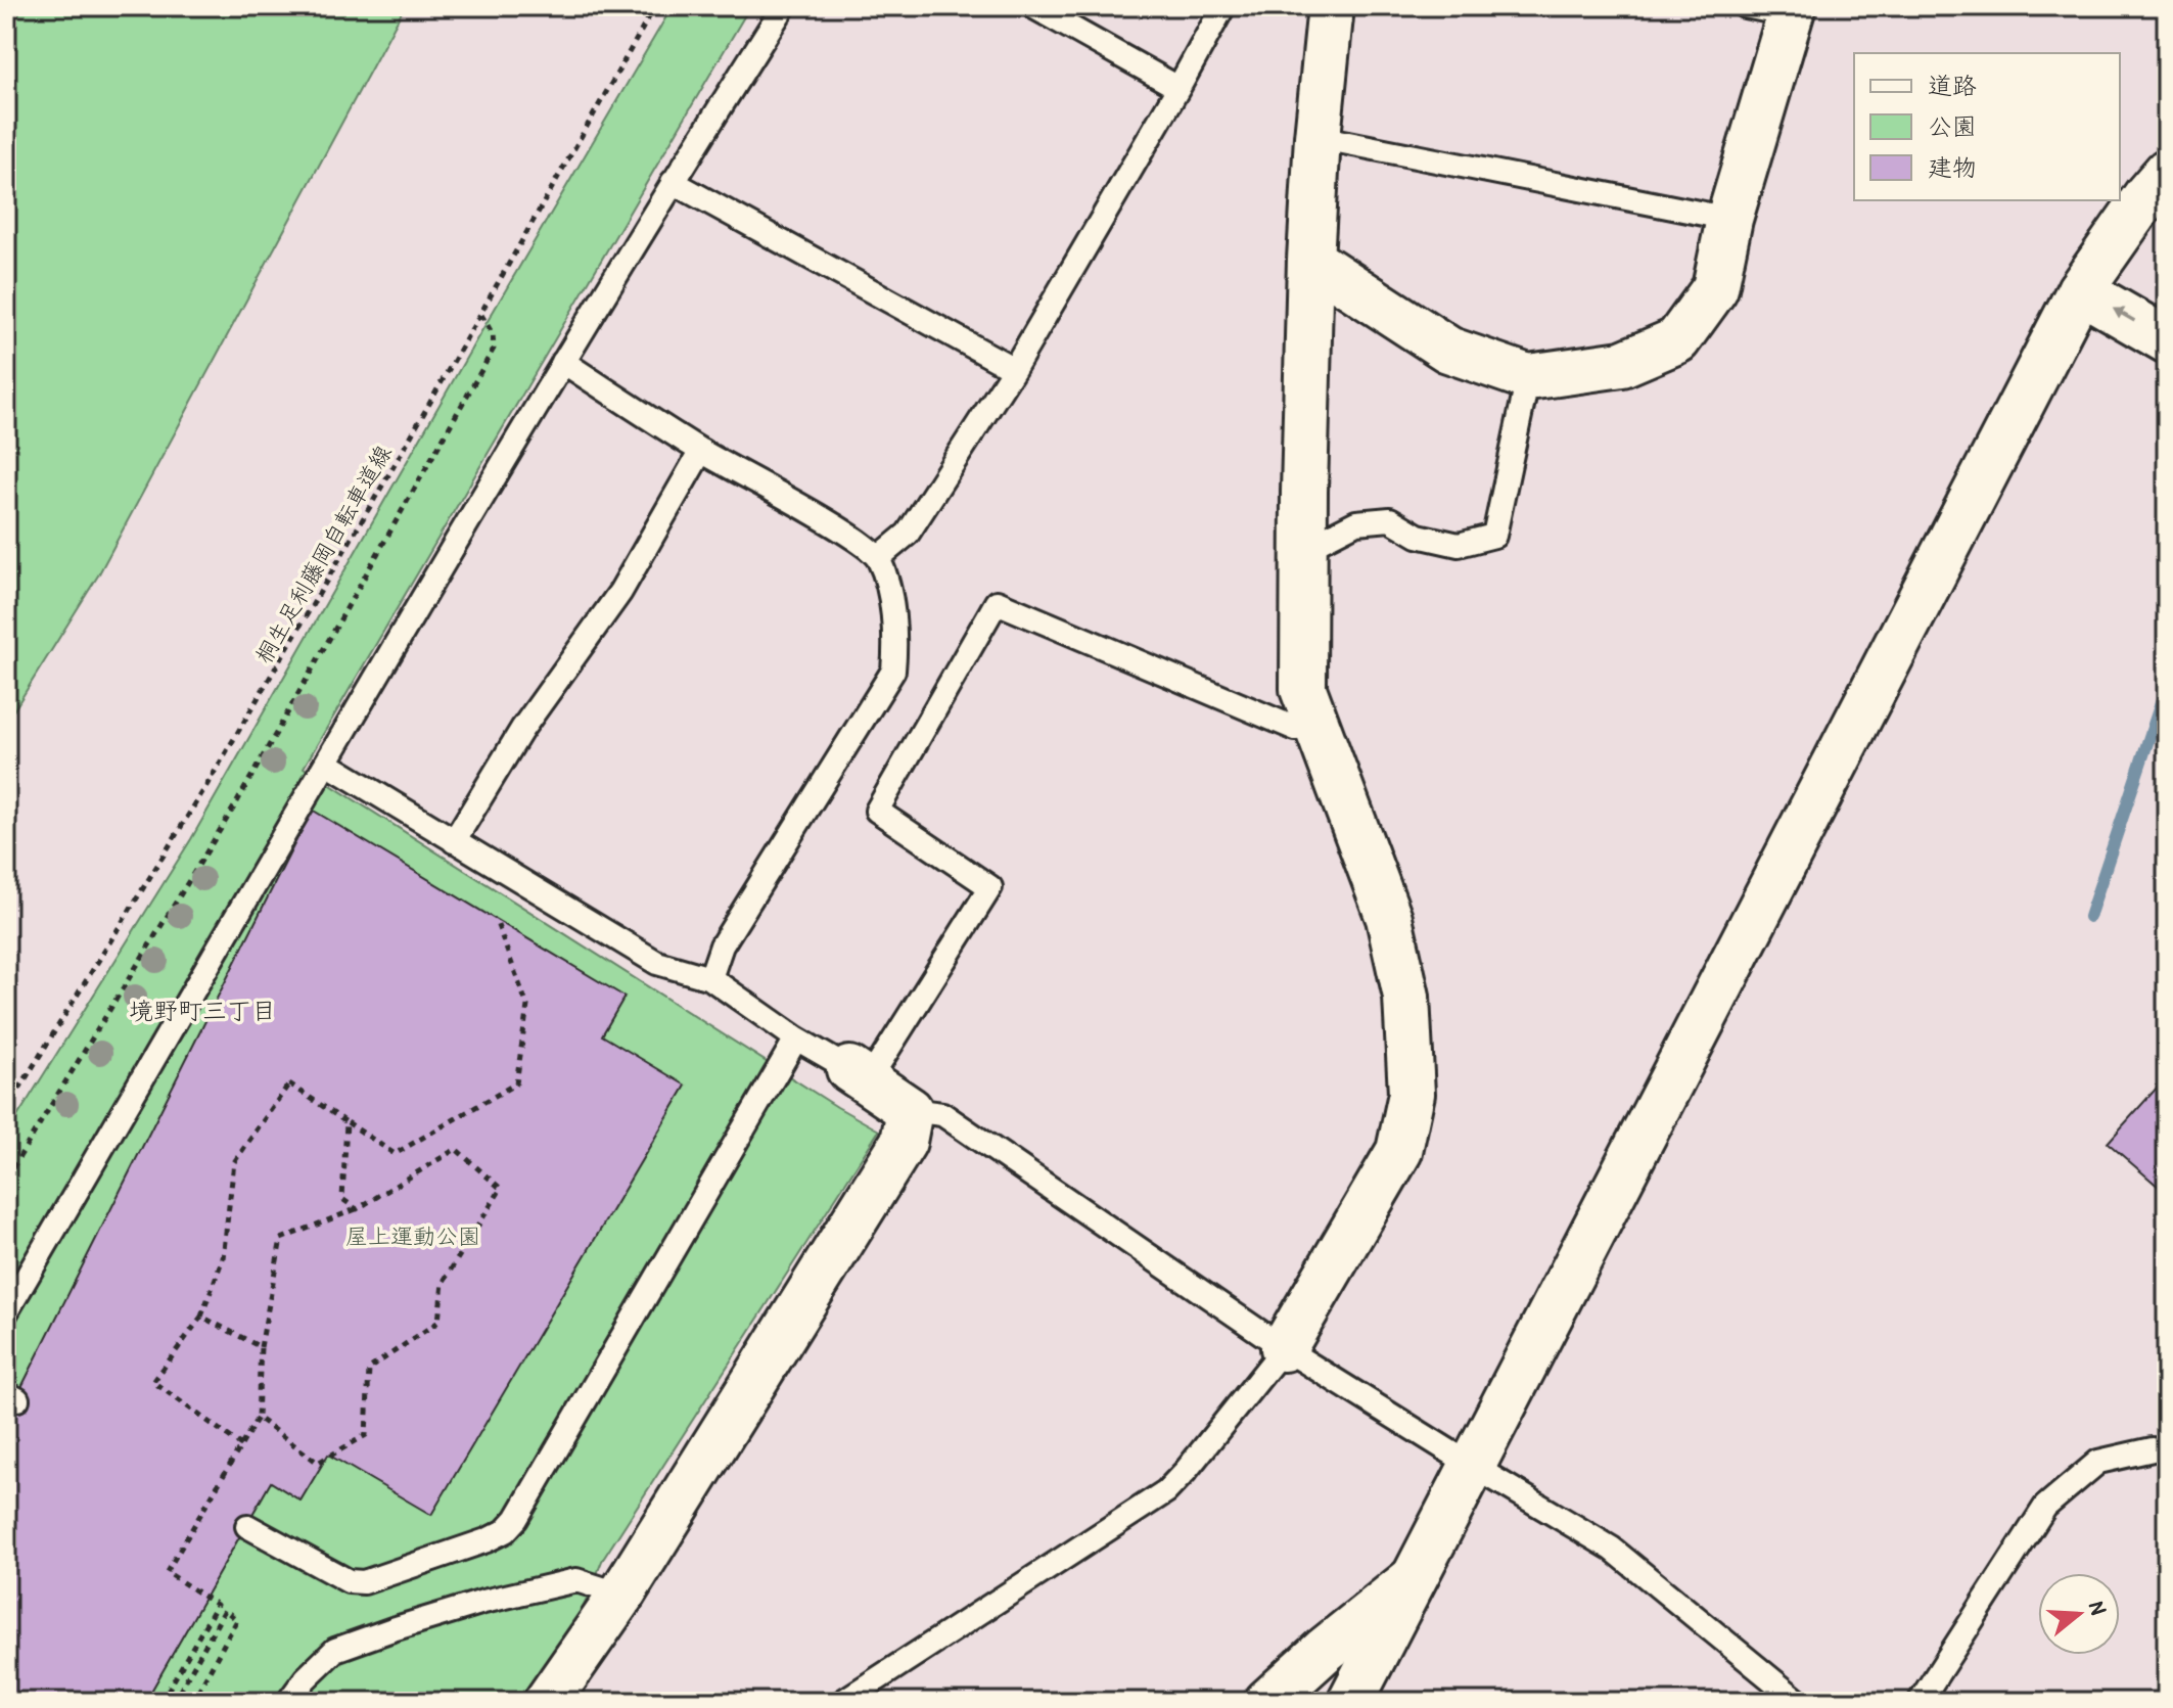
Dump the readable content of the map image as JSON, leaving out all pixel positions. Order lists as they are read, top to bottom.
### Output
{
  "streets": {
    "path": ["桐生足利藤岡自転車道線"]
  },
  "districts": ["境野町三丁目"],
  "parks": ["屋上運動公園"],
  "legend": ["道路", "公園", "建物"],
  "north": "right"
}
